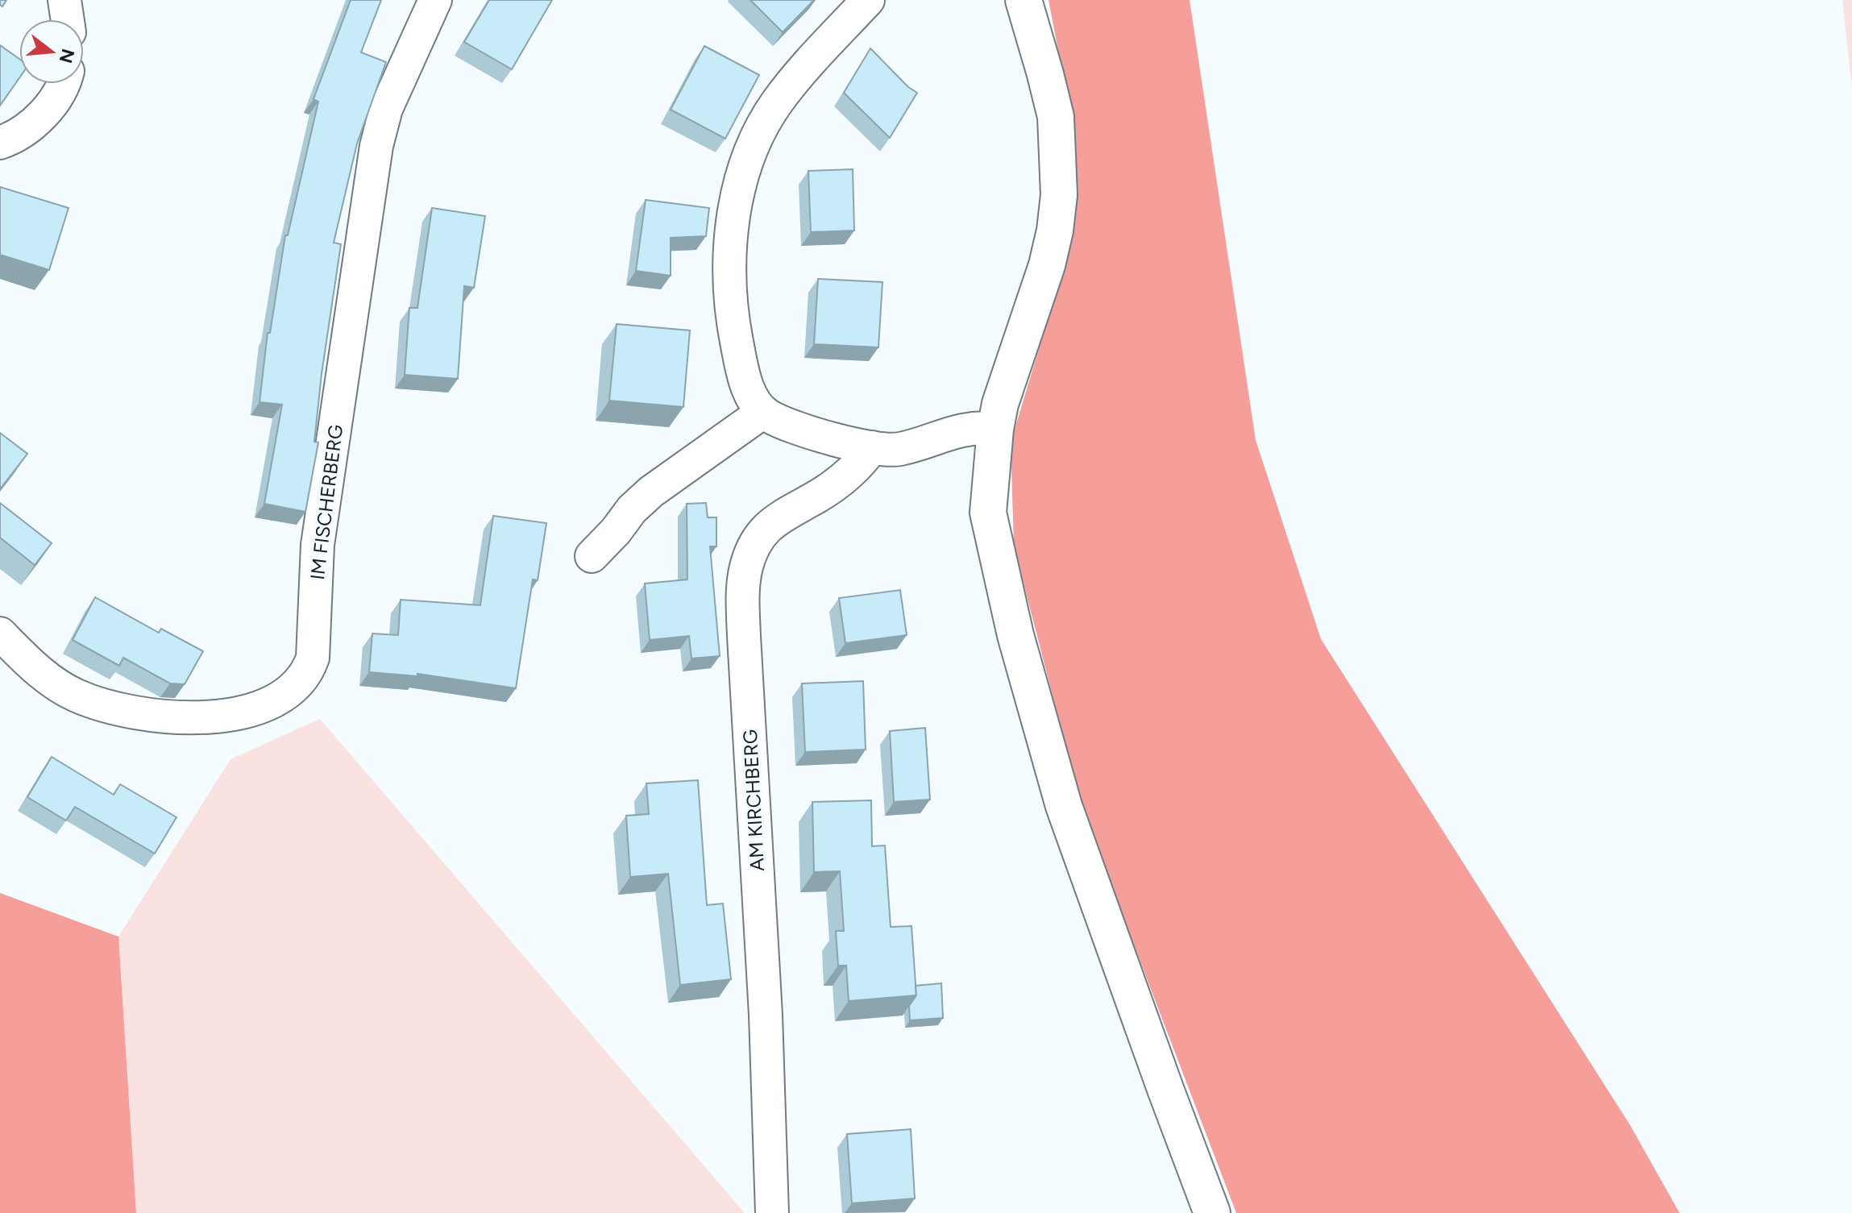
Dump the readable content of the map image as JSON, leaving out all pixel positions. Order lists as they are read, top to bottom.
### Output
{
  "streets": {
    "street": ["IM FISCHERBERG", "AM KIRCHBERG"]
  },
  "north": "right"
}
